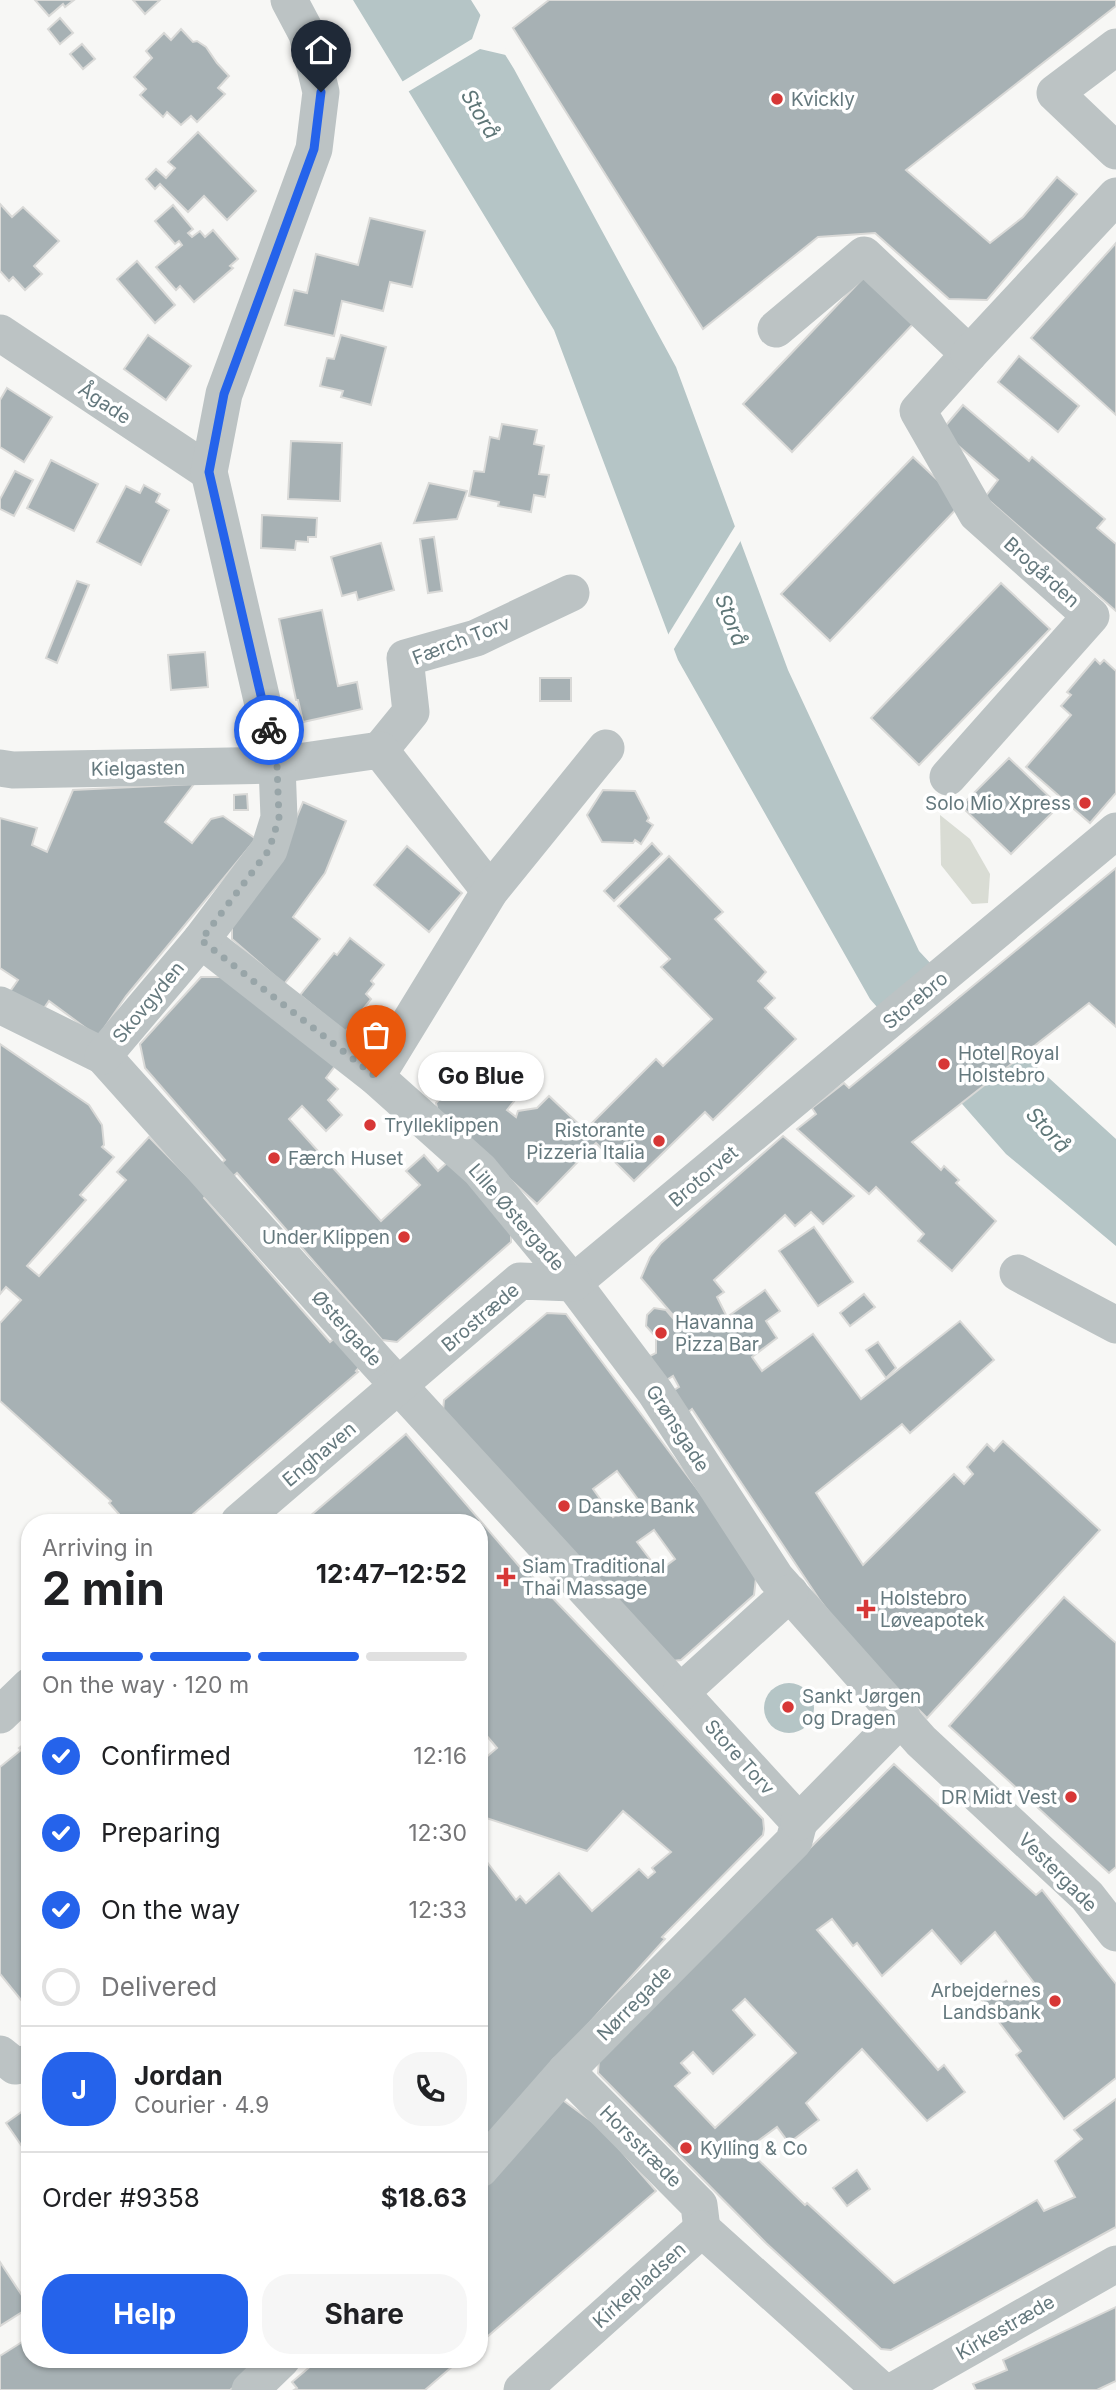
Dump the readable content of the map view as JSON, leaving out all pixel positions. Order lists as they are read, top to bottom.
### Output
{
  "streets": {
    "street": [
      "Ågade",
      "Brogården",
      "Færch Torv",
      "Kielgasten",
      "Storebro",
      "Skovgyden",
      "Brotorvet",
      "Lille Østergade",
      "Brostræde",
      "Østergade",
      "Grønsgade",
      "Enghaven",
      "Store Torv",
      "Vestergade",
      "Nørregade",
      "Horsstræde",
      "Kirkepladsen",
      "Kirkestræde"
    ]
  },
  "crossings": [
    ["Ågade", "Skovgyden"],
    ["Kielgasten", "Skovgyden"],
    ["Storebro", "Brotorvet"],
    ["Skovgyden", "Lille Østergade"],
    ["Skovgyden", "Østergade"],
    ["Brotorvet", "Lille Østergade"],
    ["Brotorvet", "Brostræde"],
    ["Brotorvet", "Grønsgade"],
    ["Lille Østergade", "Brostræde"],
    ["Lille Østergade", "Grønsgade"],
    ["Brostræde", "Østergade"],
    ["Brostræde", "Grønsgade"],
    ["Brostræde", "Enghaven"],
    ["Østergade", "Enghaven"],
    ["Østergade", "Store Torv"],
    ["Store Torv", "Nørregade"],
    ["Nørregade", "Horsstræde"],
    ["Horsstræde", "Kirkepladsen"]
  ],
  "water": ["Storå"],
  "places": {
    "other": [
      "Kvickly",
      "Solo Mio Xpress",
      "Hotel Royal Holstebro",
      "Go Blue",
      "Trylleklippen",
      "Ristorante Pizzeria Italia",
      "Færch Huset",
      "Under Klippen",
      "Havanna Pizza Bar",
      "Danske Bank",
      "Sankt Jørgen og Dragen",
      "DR Midt Vest",
      "Arbejdernes Landsbank",
      "Kylling & Co"
    ],
    "health": ["Siam Traditional Thai Massage", "Holstebro Løveapotek"]
  },
  "page": {
    "bubble": "Go Blue",
    "heading": ["2 min", "Arriving in", "12:47–12:52"],
    "panel": [
      "Jordan",
      "Courier · 4.9",
      "Order #9358",
      "$18.63"
    ],
    "bar": "On the way · 120 m",
    "list": [
      ["Confirmed", "12:16"],
      ["Preparing", "12:30"],
      ["On the way", "12:33"],
      "Delivered"
    ],
    "round": "J",
    "buttons": ["Help", "Share"]
  }
}
